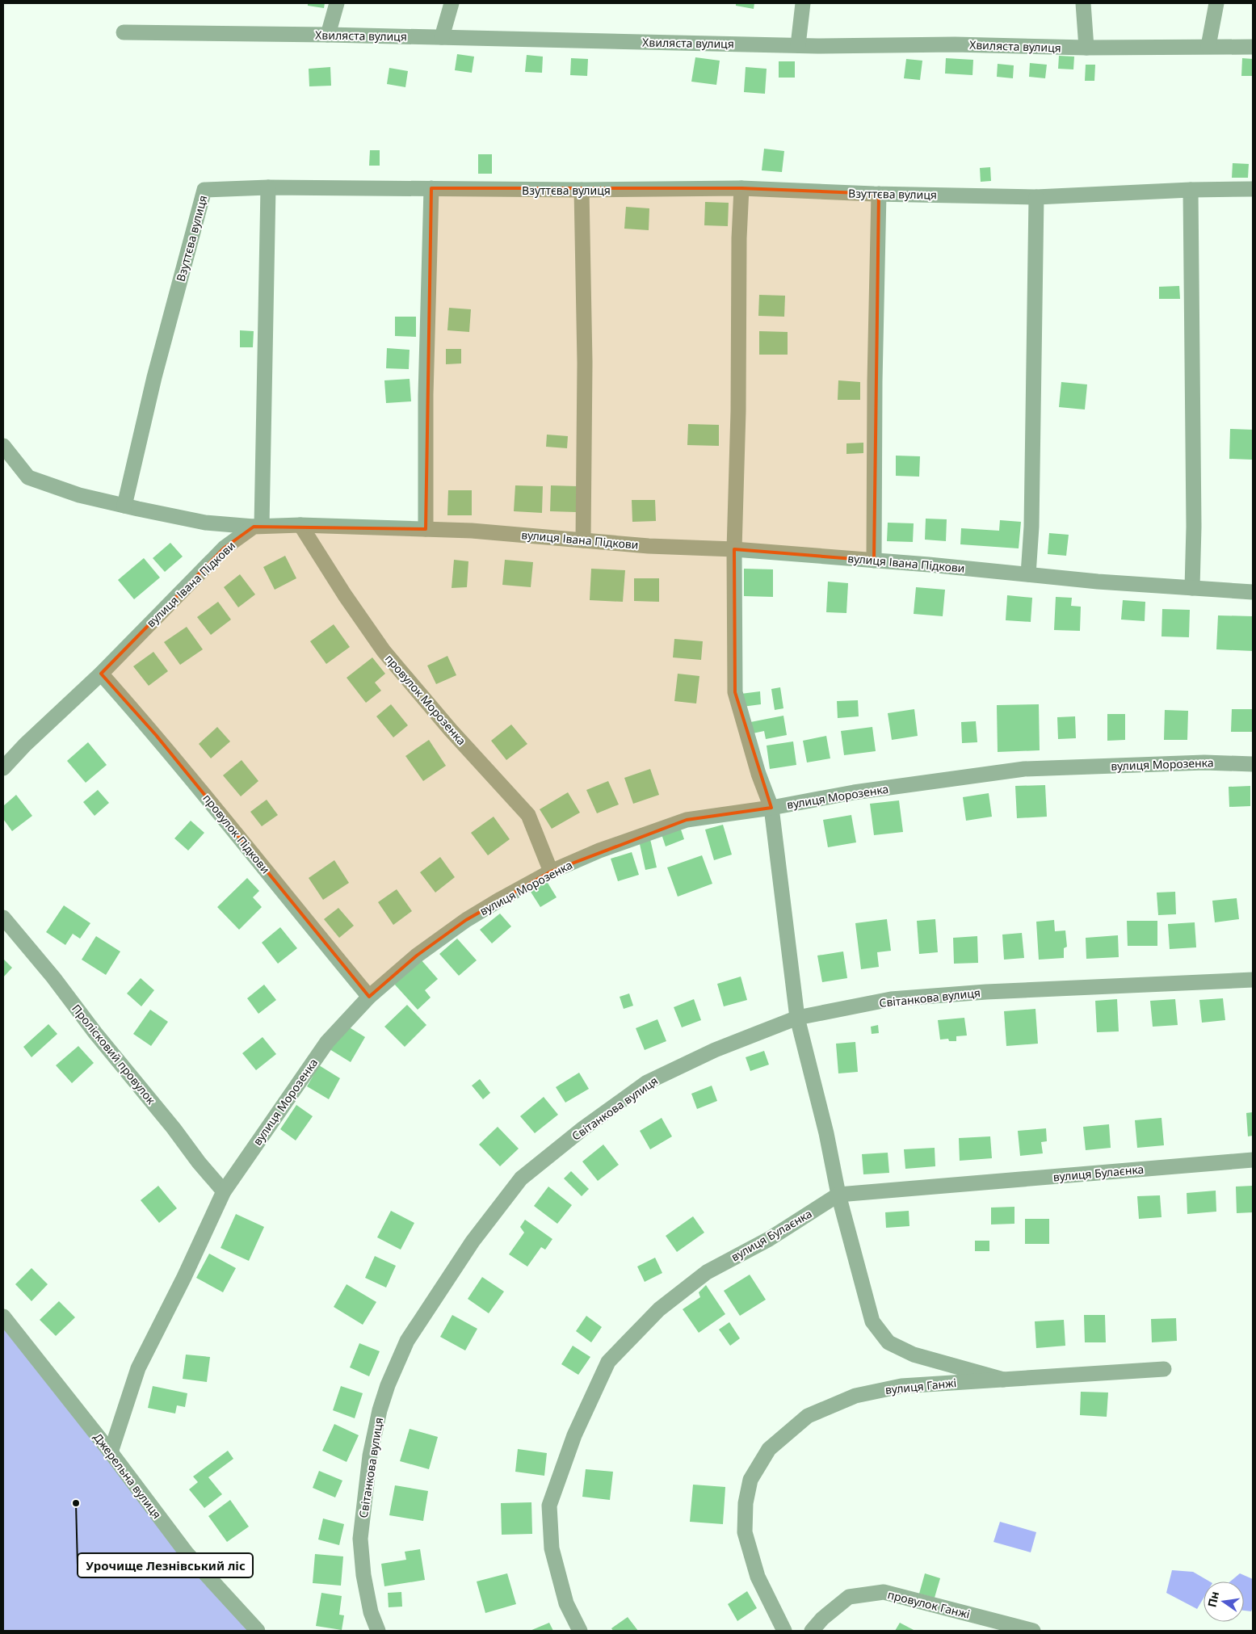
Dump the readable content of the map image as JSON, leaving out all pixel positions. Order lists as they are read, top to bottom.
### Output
{
  "streets": {
    "street": [
      "Хвиляста вулиця",
      "Взуттєва вулиця",
      "вулиця Івана Підкови",
      "провулок Морозенка",
      "вулиця Морозенка",
      "провулок Підкови",
      "Світанкова вулиця",
      "Пролісковий провулок",
      "вулиця Булаєнка",
      "вулиця Ганжі",
      "Джерельна вулиця",
      "провулок Ганжі"
    ]
  },
  "crossings": [
    ["вулиця Івана Підкови", "провулок Морозенка"],
    ["вулиця Івана Підкови", "провулок Підкови"],
    ["провулок Морозенка", "вулиця Морозенка"],
    ["вулиця Морозенка", "провулок Підкови"],
    ["вулиця Морозенка", "Пролісковий провулок"],
    ["вулиця Морозенка", "Джерельна вулиця"]
  ],
  "places": ["Урочище Лезнівський ліс"],
  "north": "left"
}
